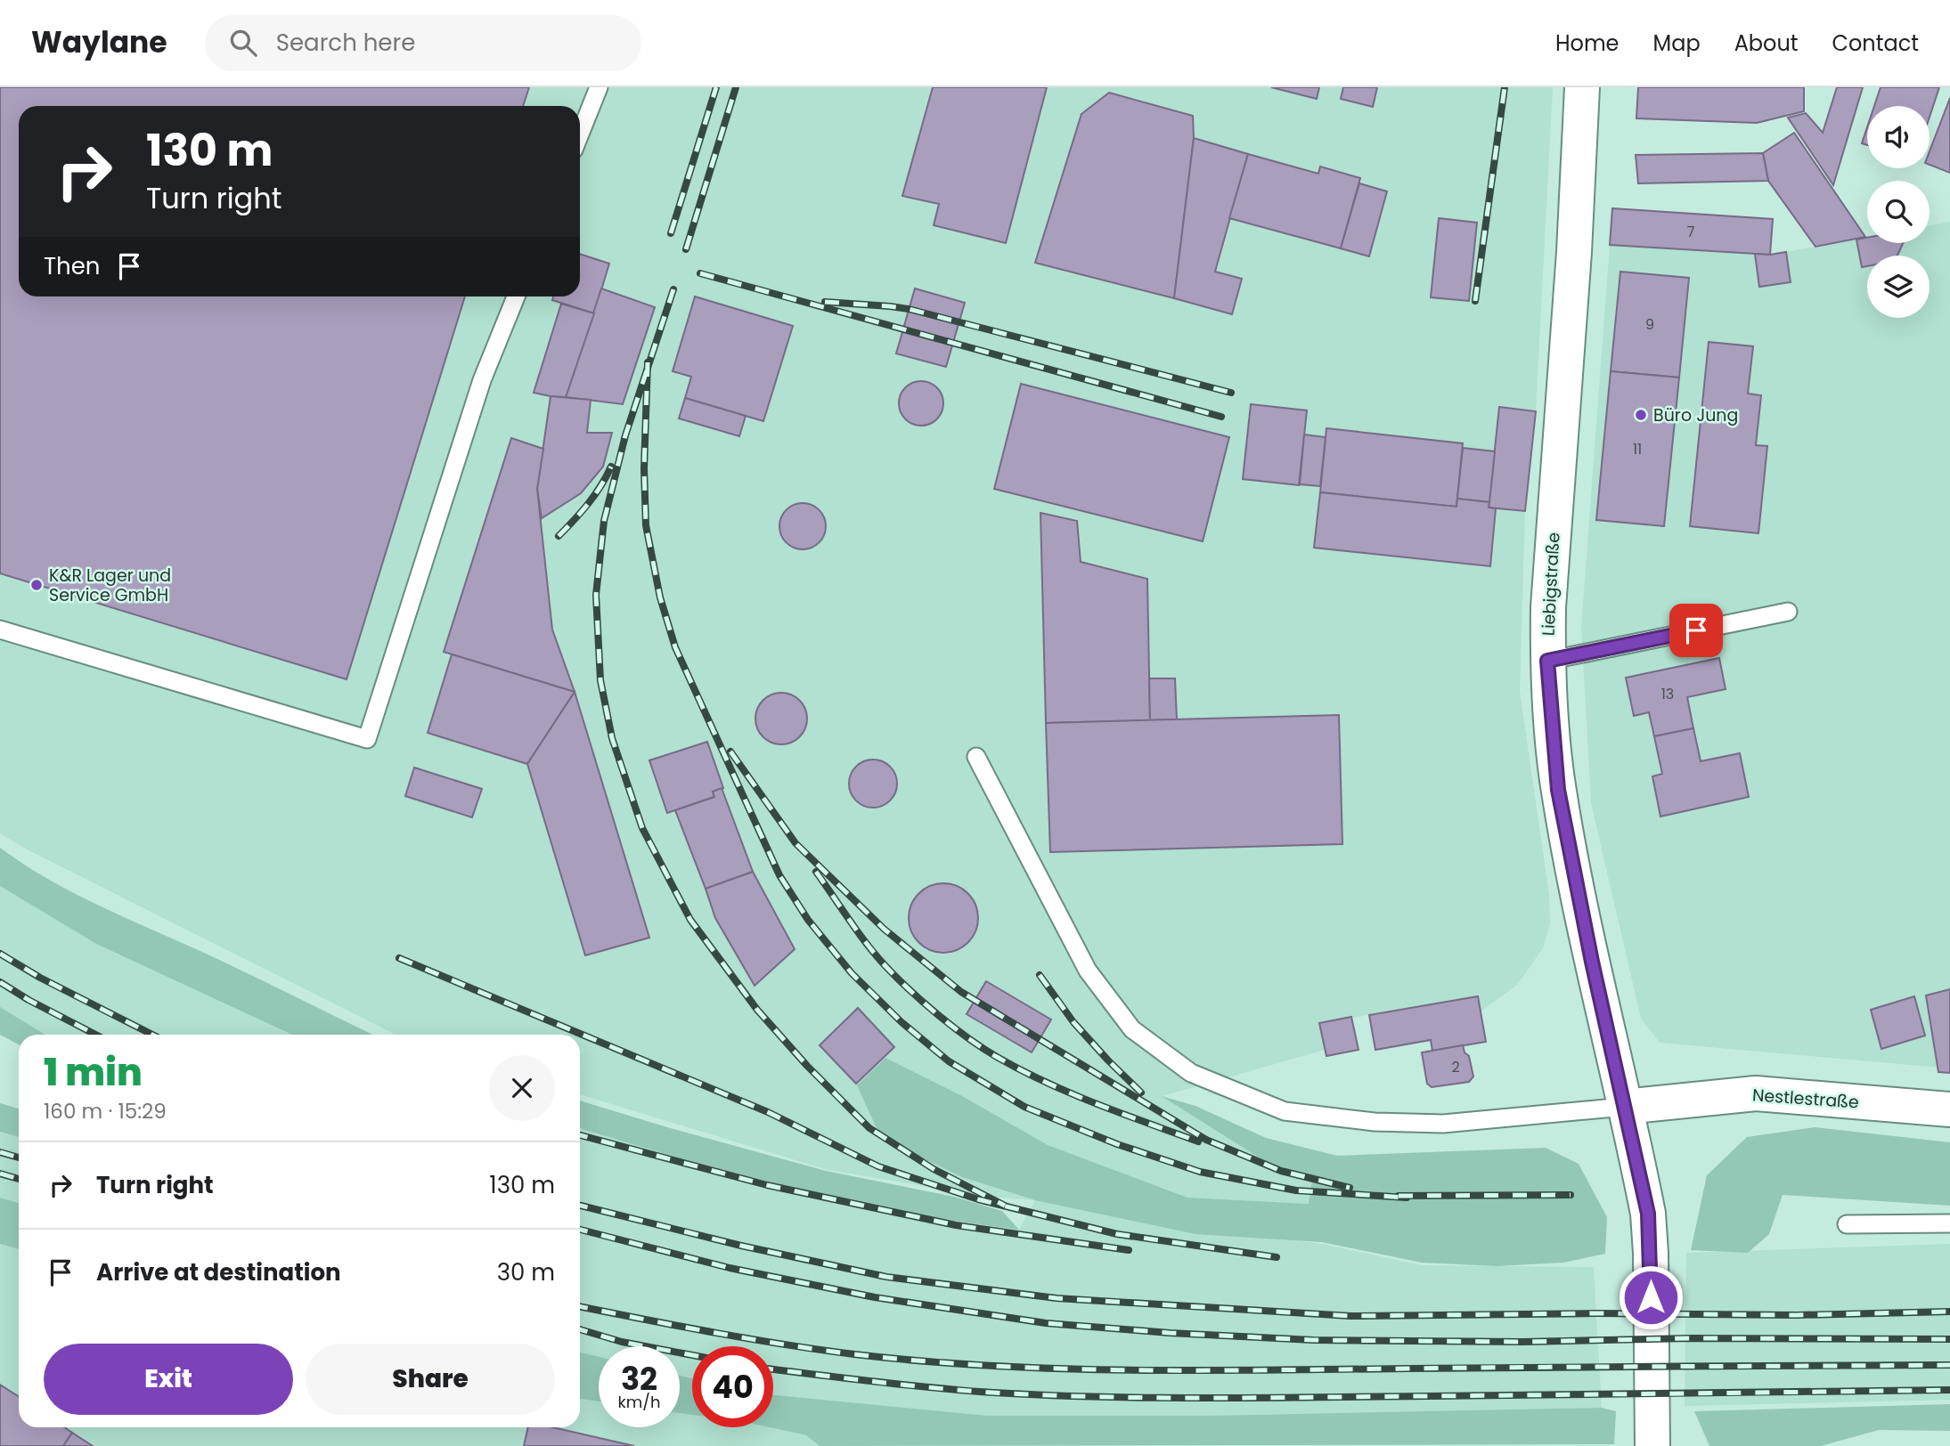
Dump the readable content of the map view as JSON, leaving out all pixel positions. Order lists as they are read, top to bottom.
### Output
{
  "streets": {
    "street": ["Liebigstraße", "Nestlestraße"]
  },
  "crossings": [
    ["Liebigstraße", "Nestlestraße"]
  ],
  "places": ["Büro Jung", "K&R Lager und Service GmbH"],
  "house_numbers": [
    "7",
    "9",
    "11",
    "13",
    "2"
  ],
  "page": {
    "header": "Waylane",
    "search": "Search here",
    "nav": [
      "Home",
      "Map",
      "About",
      "Contact"
    ],
    "turn": ["130 m", "Turn right"],
    "then": "Then",
    "heading": ["1 min", "160 m · 15:29"],
    "list": [
      {
        "name": "Turn right",
        "value": "130 m"
      },
      {
        "name": "Arrive at destination",
        "value": "30 m"
      }
    ],
    "buttons": ["Exit", "Share"],
    "speed": "32 km/h",
    "limit": "40"
  }
}
